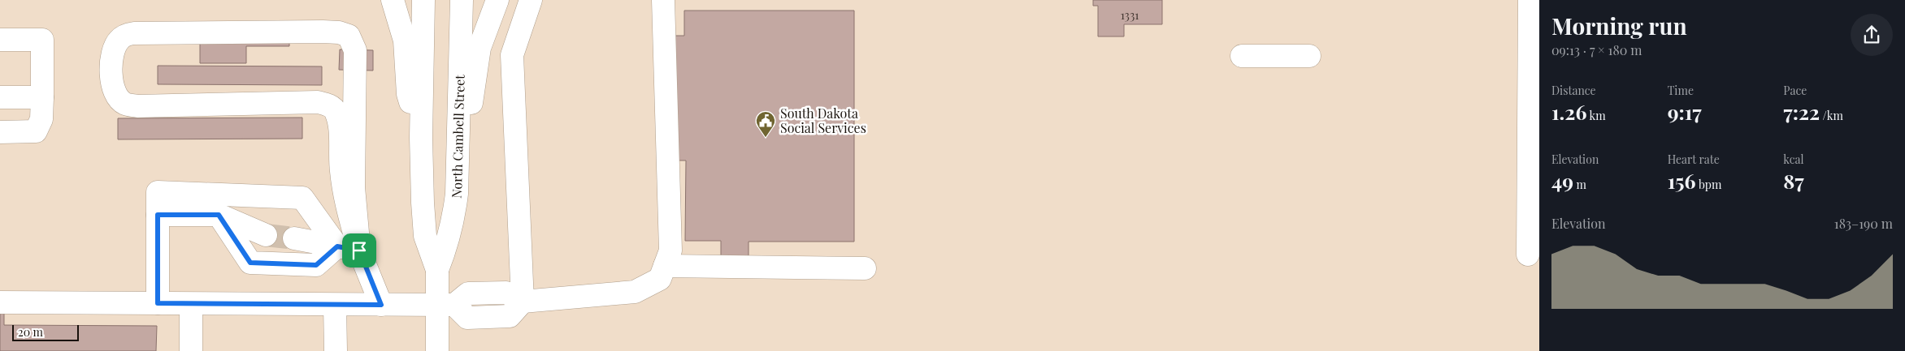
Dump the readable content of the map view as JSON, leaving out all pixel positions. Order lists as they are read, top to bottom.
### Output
{
  "streets": {
    "main road": ["North Cambell Street"]
  },
  "places": {
    "public building": ["South Dakota Social Services"]
  },
  "house_numbers": ["1331"],
  "scale_bar": "20 m",
  "page": {
    "heading": ["Morning run", "09:13 · 7 × 180 m"],
    "stats": [
      ["Distance", "1.26 km"],
      ["Time", "9:17"],
      ["Pace", "7:22 /km"],
      ["Elevation", "49 m"],
      ["Heart rate", "156 bpm"],
      ["kcal", "87"]
    ],
    "chart": ["Elevation", "183–190 m"],
    "scale": "20 m"
  }
}
